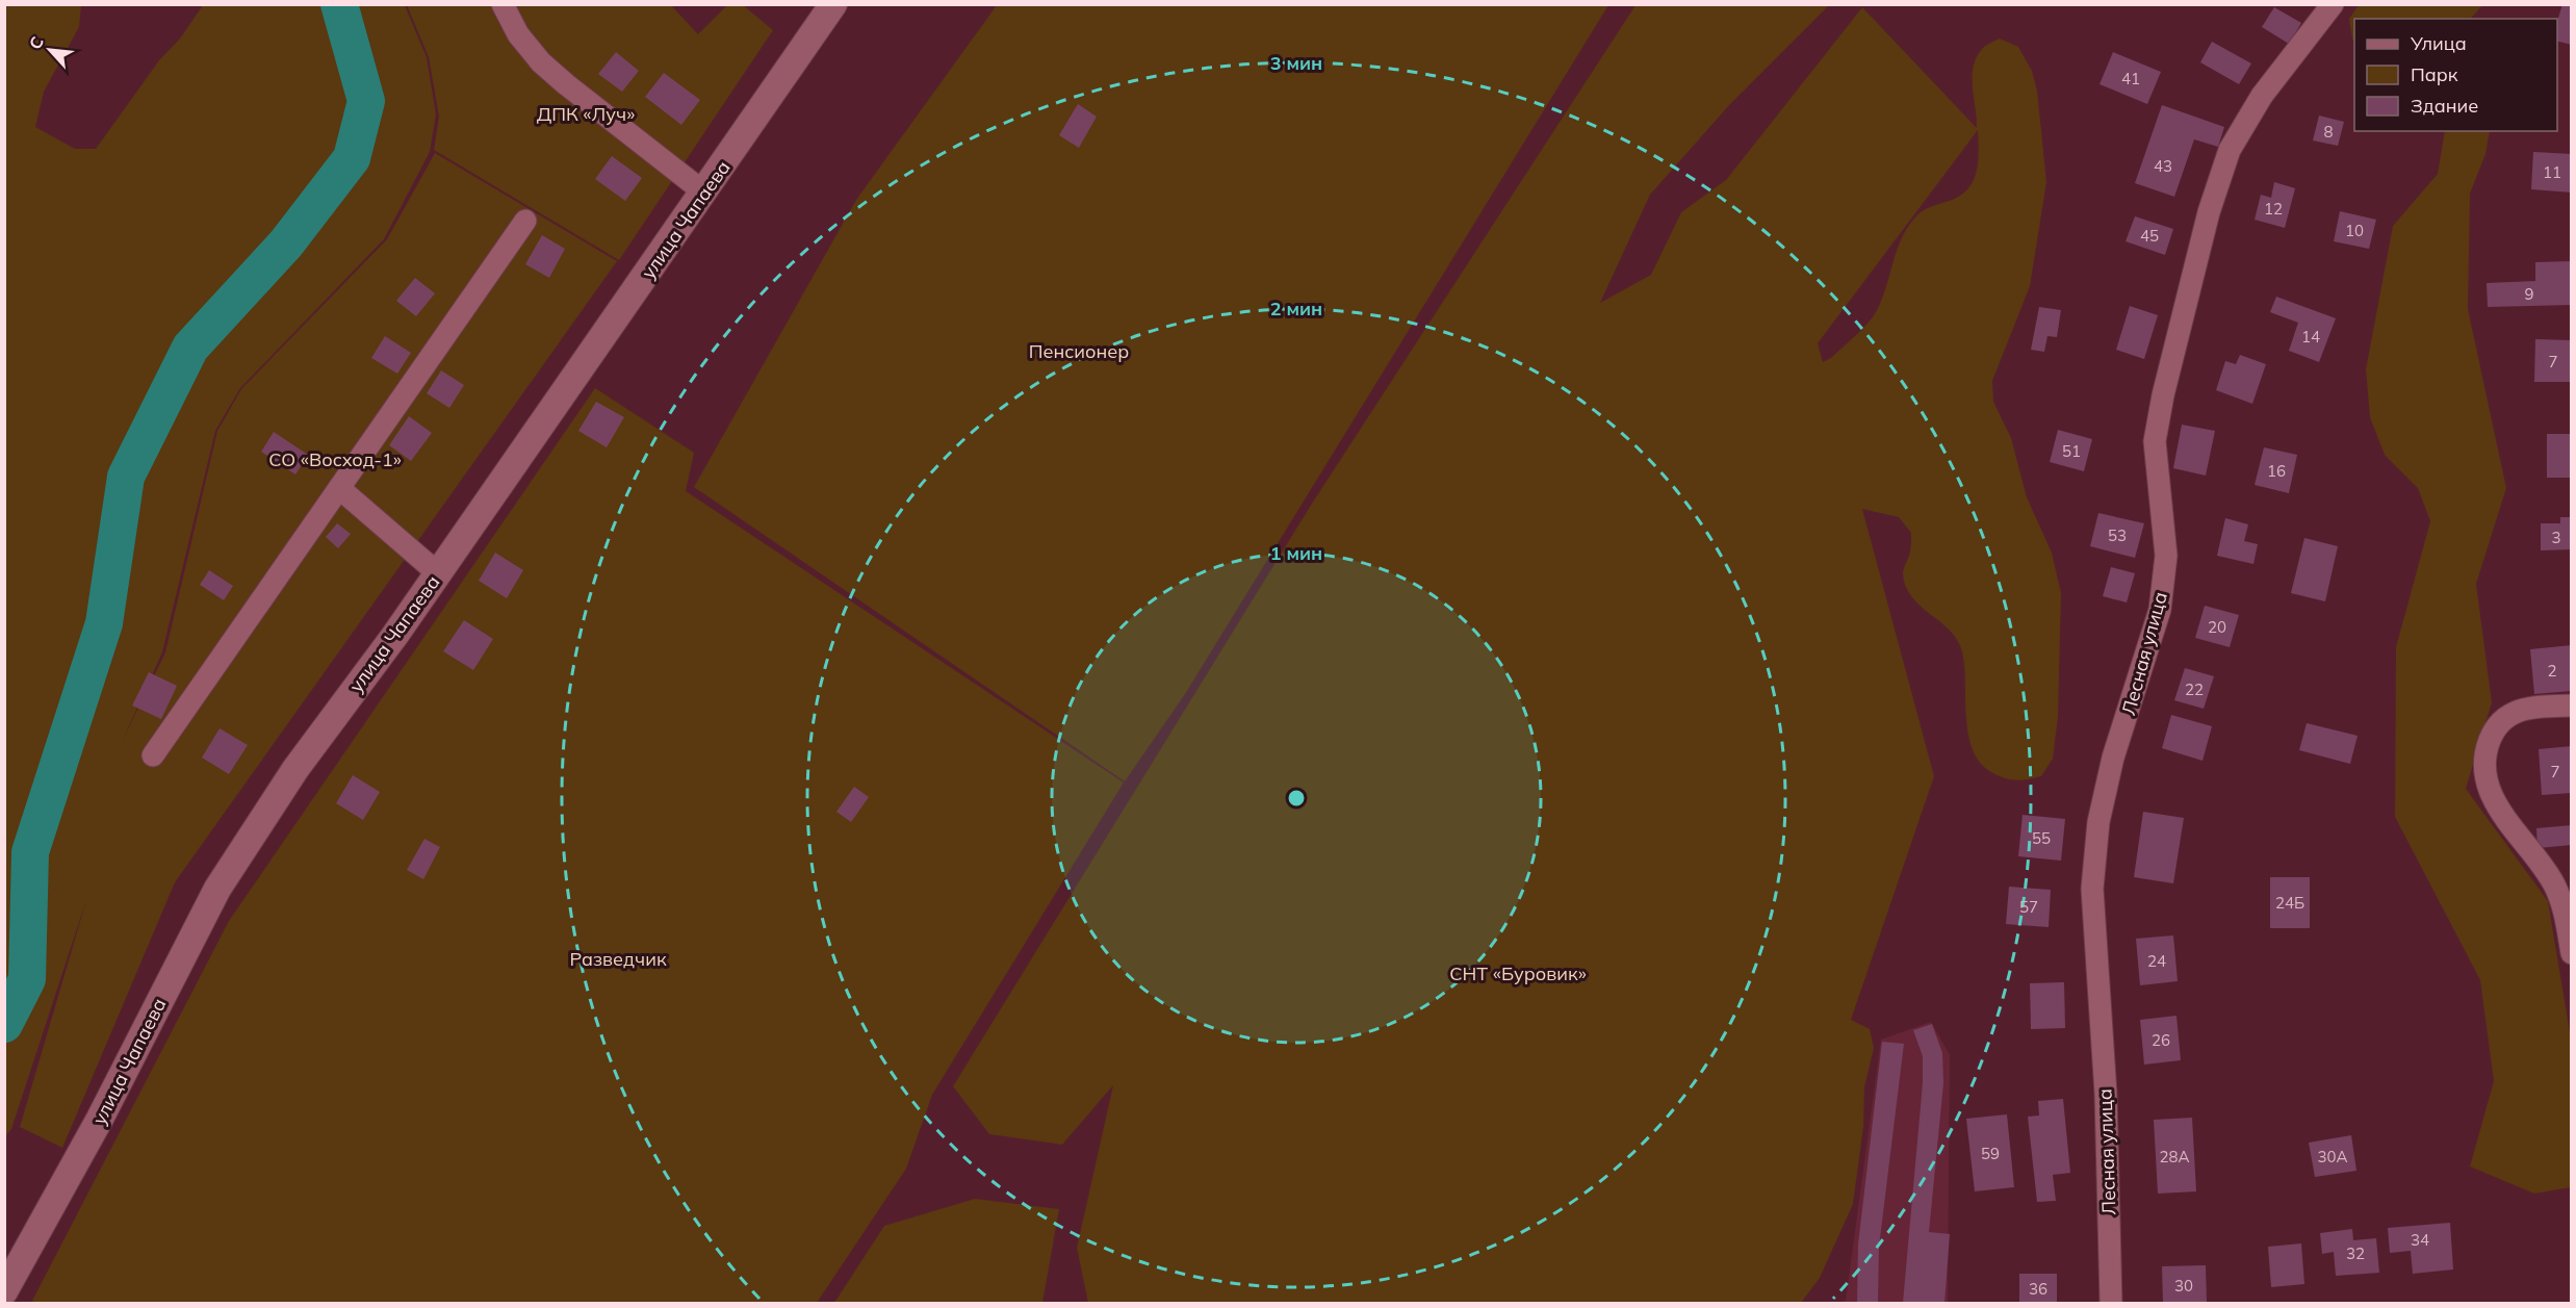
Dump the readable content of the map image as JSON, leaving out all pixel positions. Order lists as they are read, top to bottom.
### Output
{
  "streets": {
    "street": ["улица Чапаева", "Лесная улица"]
  },
  "parks": [
    "ДПК «Луч»",
    "Пенсионер",
    "СО «Восход-1»",
    "Разведчик",
    "СНТ «Буровик»"
  ],
  "house_numbers": [
    "41",
    "8",
    "43",
    "11",
    "12",
    "10",
    "45",
    "9",
    "14",
    "7",
    "51",
    "16",
    "53",
    "3",
    "20",
    "2",
    "22",
    "7",
    "55",
    "24Б",
    "57",
    "24",
    "26",
    "59",
    "28А",
    "30А",
    "34",
    "32",
    "30",
    "36"
  ],
  "legend": ["Улица", "Парк", "Здание"],
  "north": "top left",
  "rings": ["3 мин", "2 мин", "1 мин"]
}
